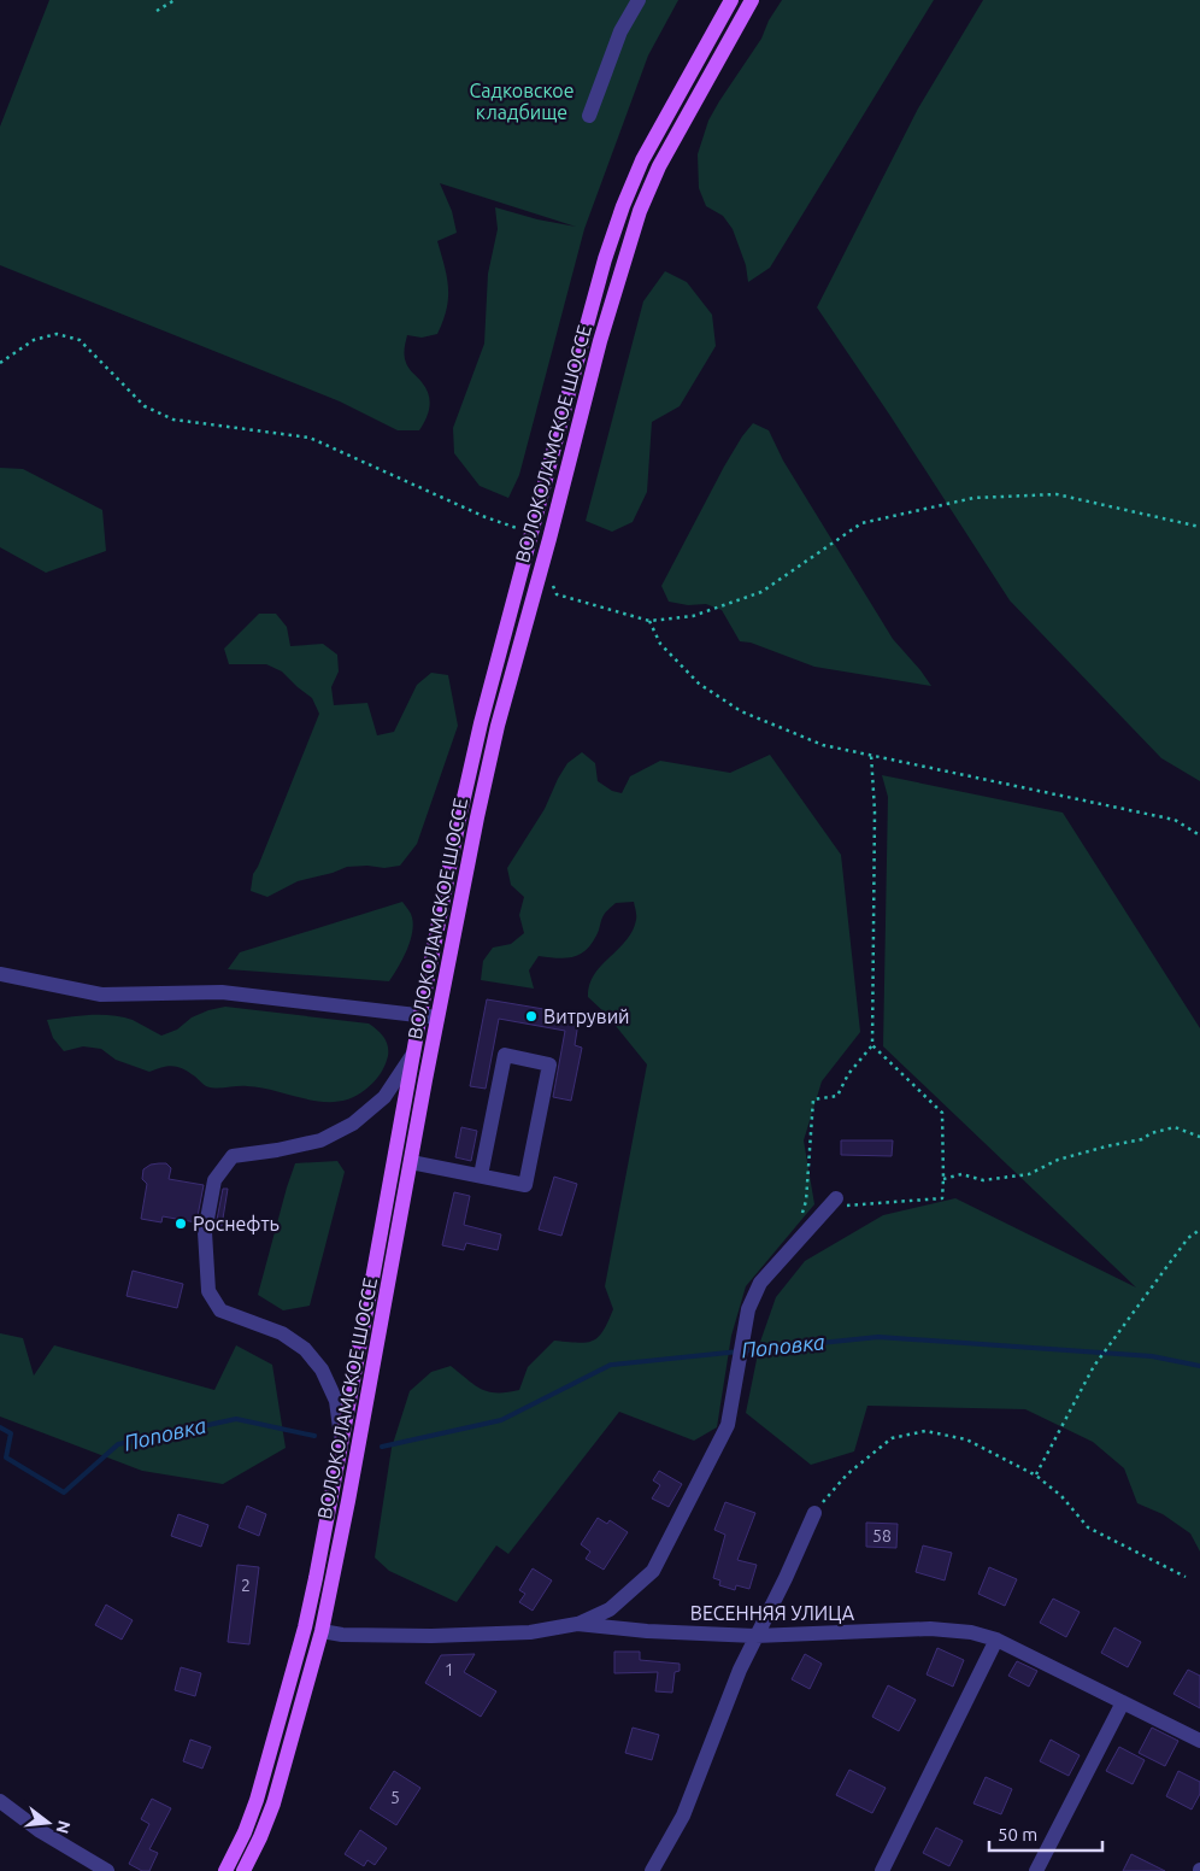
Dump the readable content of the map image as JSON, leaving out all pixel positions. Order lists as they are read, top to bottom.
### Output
{
  "streets": {
    "main road": ["ВОЛОКОЛАМСКОЕ ШОССЕ"],
    "street": ["ВЕСЕННЯЯ УЛИЦА"]
  },
  "crossings": [
    ["ВОЛОКОЛАМСКОЕ ШОССЕ", "ВЕСЕННЯЯ УЛИЦА"]
  ],
  "water": ["Поповка"],
  "parks": ["Садковское кладбище"],
  "places": ["Витрувий", "Роснефть"],
  "house_numbers": [
    "58",
    "2",
    "1",
    "5"
  ],
  "scale_bar": "50 m",
  "north": "right"
}
